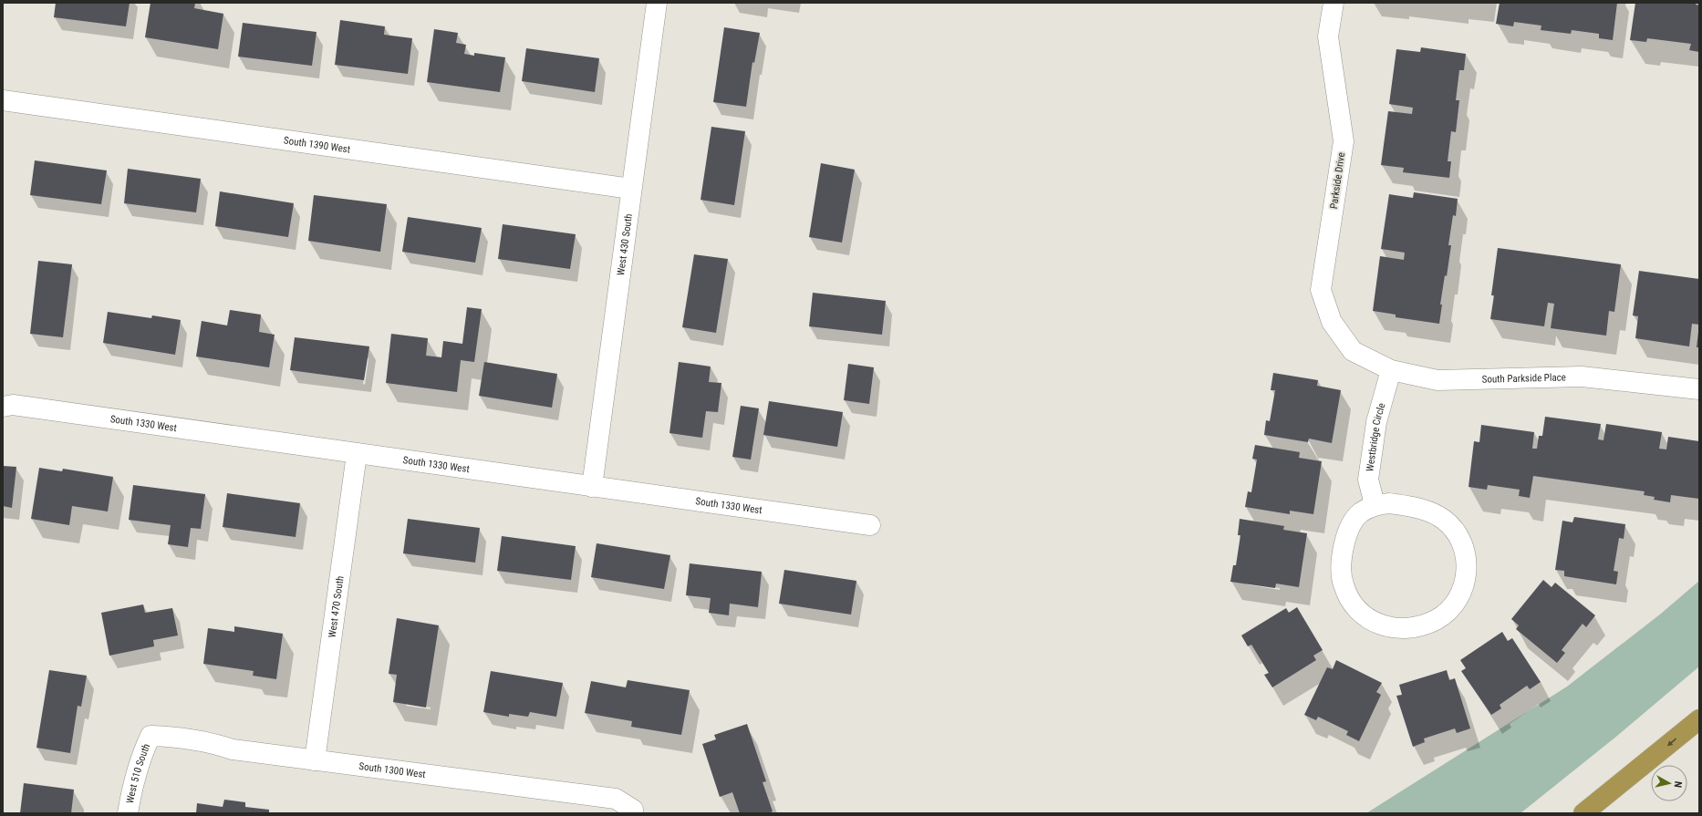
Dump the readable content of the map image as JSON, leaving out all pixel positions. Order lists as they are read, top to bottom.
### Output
{
  "streets": {
    "street": [
      "South 1390 West",
      "Parkside Drive",
      "West 430 South",
      "South Parkside Place",
      "South 1330 West",
      "Westbridge Circle",
      "West 470 South",
      "South 1300 West",
      "West 510 South"
    ]
  },
  "crossings": [
    ["South 1390 West", "West 430 South"],
    ["Parkside Drive", "South Parkside Place"],
    ["West 430 South", "South 1330 West"],
    ["South Parkside Place", "Westbridge Circle"],
    ["South 1330 West", "West 470 South"],
    ["West 470 South", "South 1300 West"],
    ["South 1300 West", "West 510 South"]
  ],
  "north": "right"
}
